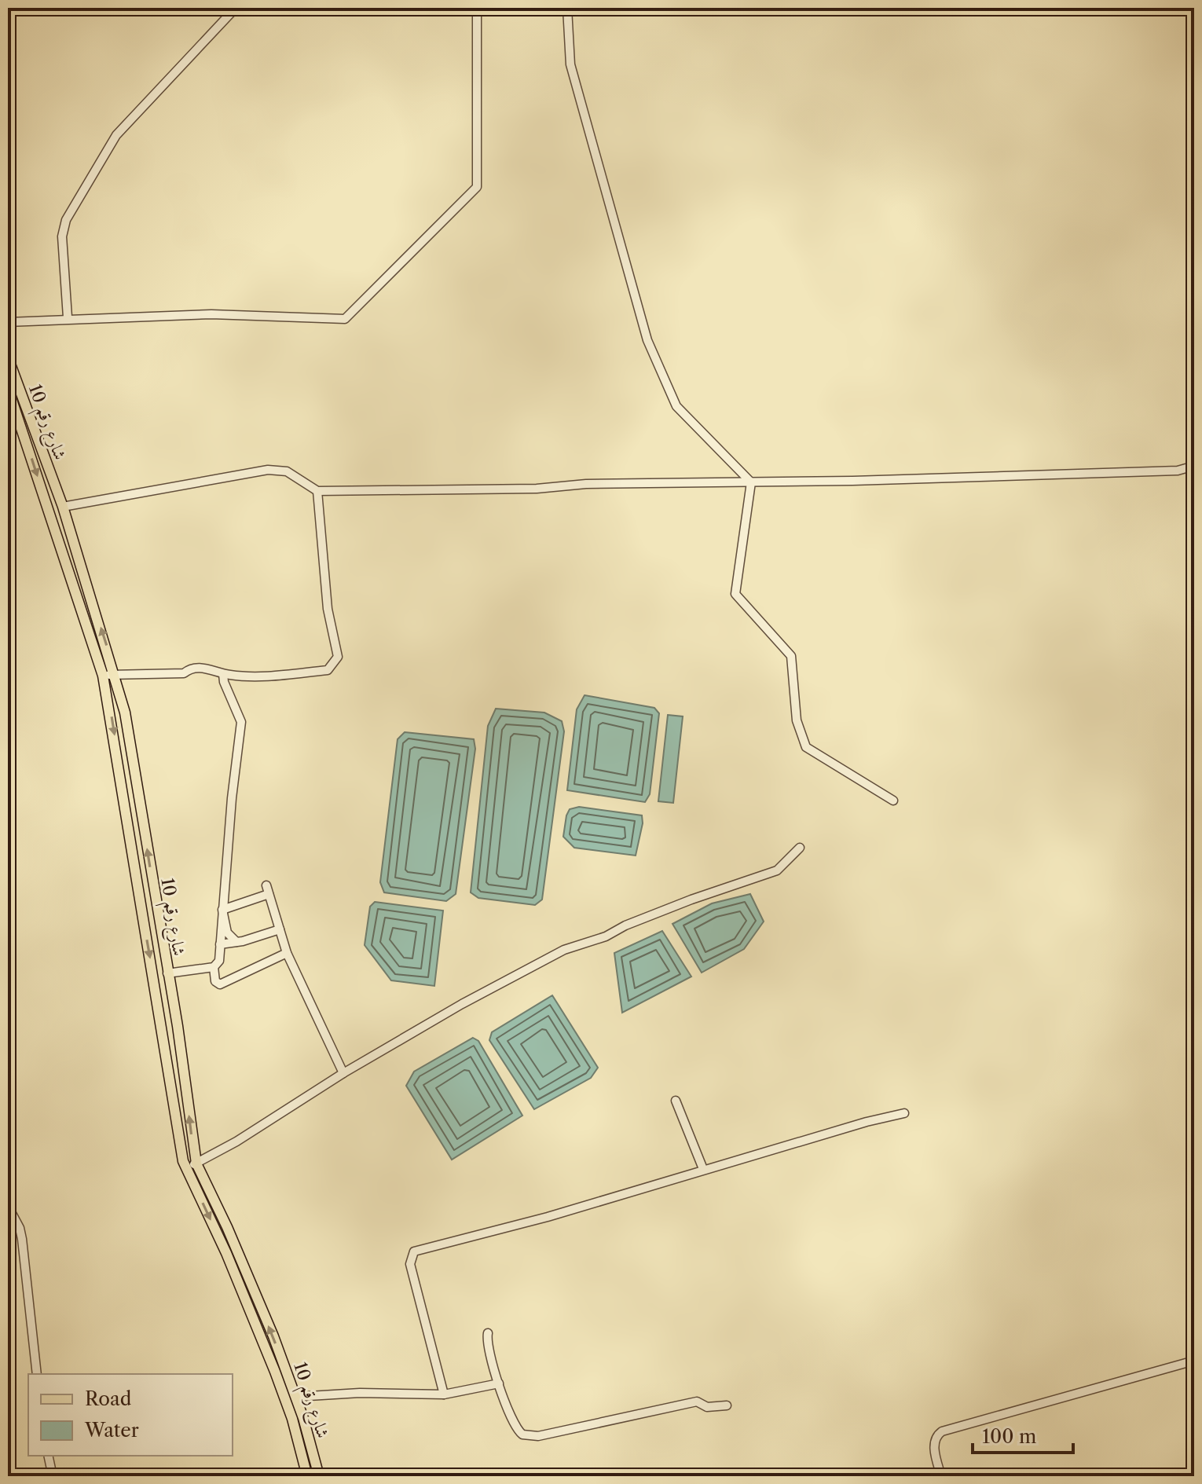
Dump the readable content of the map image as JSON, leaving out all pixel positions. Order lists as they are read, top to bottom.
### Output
{
  "streets": {
    "main road": ["شارع رقم 10"]
  },
  "legend": ["Road", "Water"],
  "scale_bar": "100 m"
}
